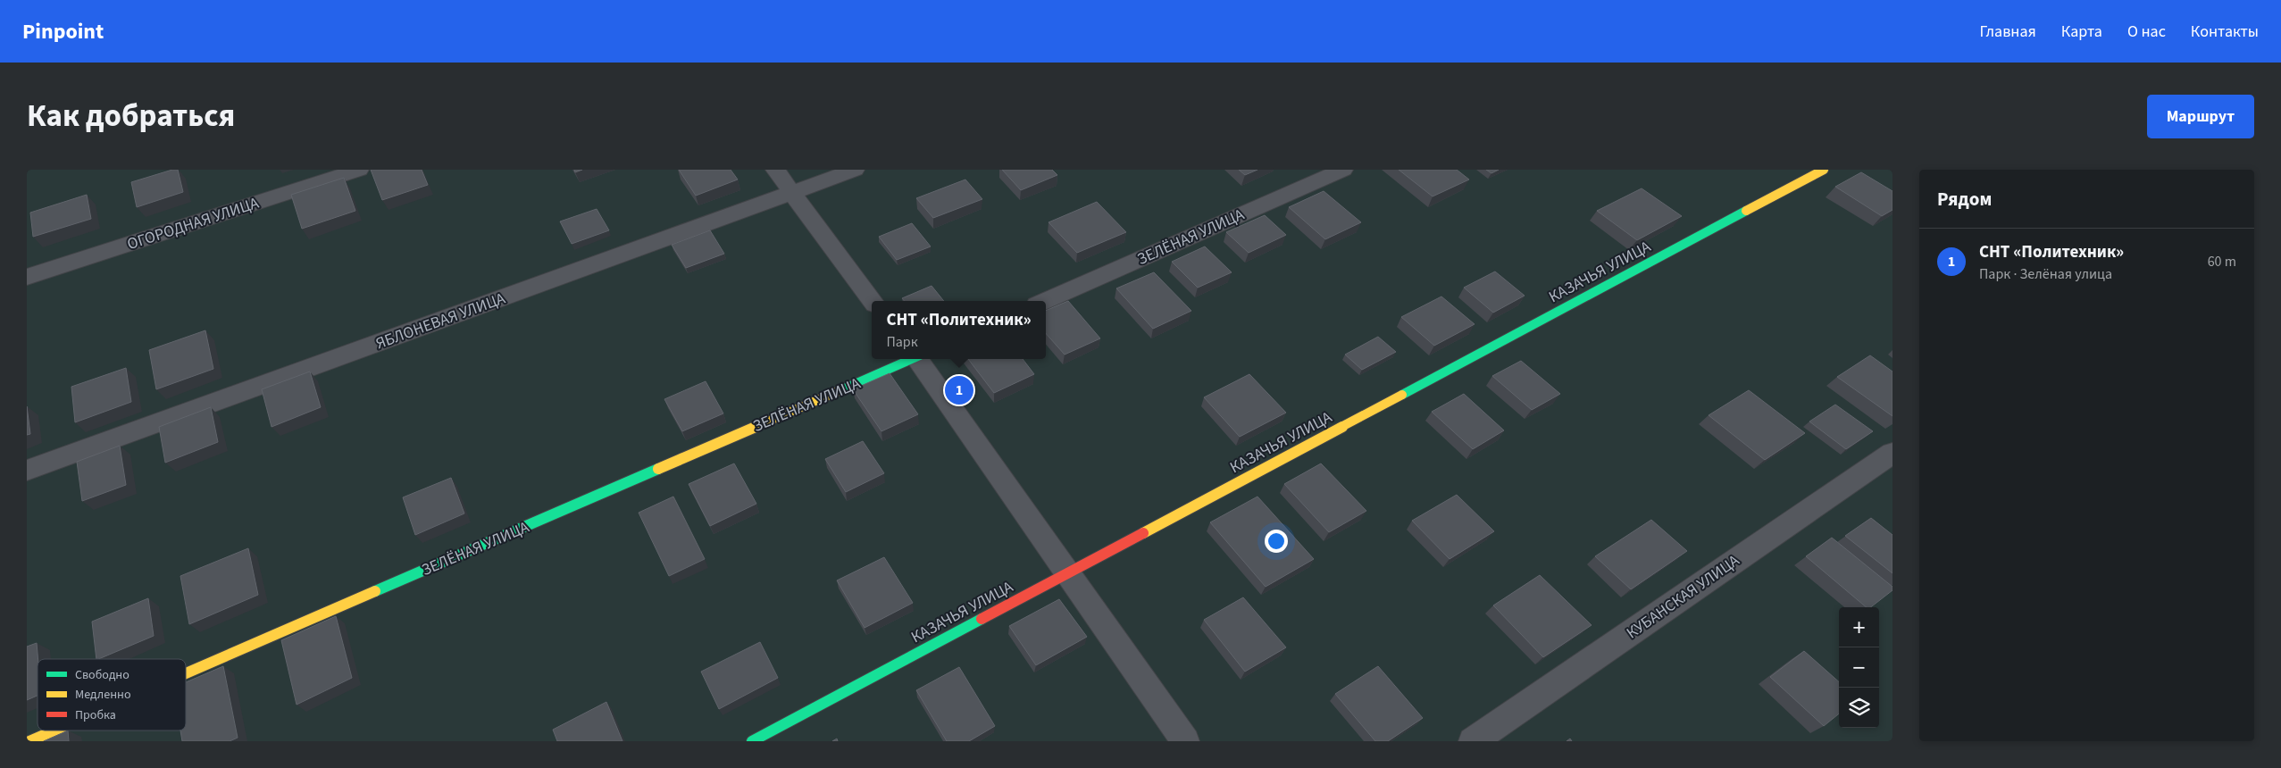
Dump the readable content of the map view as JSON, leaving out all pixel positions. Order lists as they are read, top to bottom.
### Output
{
  "streets": {
    "street": [
      "ОГОРОДНАЯ УЛИЦА",
      "ЗЕЛЁНАЯ УЛИЦА",
      "КАЗАЧЬЯ УЛИЦА",
      "ЯБЛОНЕВАЯ УЛИЦА",
      "КУБАНСКАЯ УЛИЦА"
    ]
  },
  "legend": ["Свободно", "Медленно", "Пробка"],
  "page": {
    "header": "Pinpoint",
    "nav": [
      "Главная",
      "Карта",
      "О нас",
      "Контакты"
    ],
    "title": "Как добраться",
    "buttons": "Маршрут",
    "heading": "Рядом",
    "list": [
      {
        "mark": "1",
        "name": "СНТ «Политехник»",
        "note": "Парк · Зелёная улица",
        "value": "60 m"
      }
    ],
    "popup": ["СНТ «Политехник»", "Парк"],
    "pins": "1",
    "map_buttons": ["+", "−"]
  }
}
